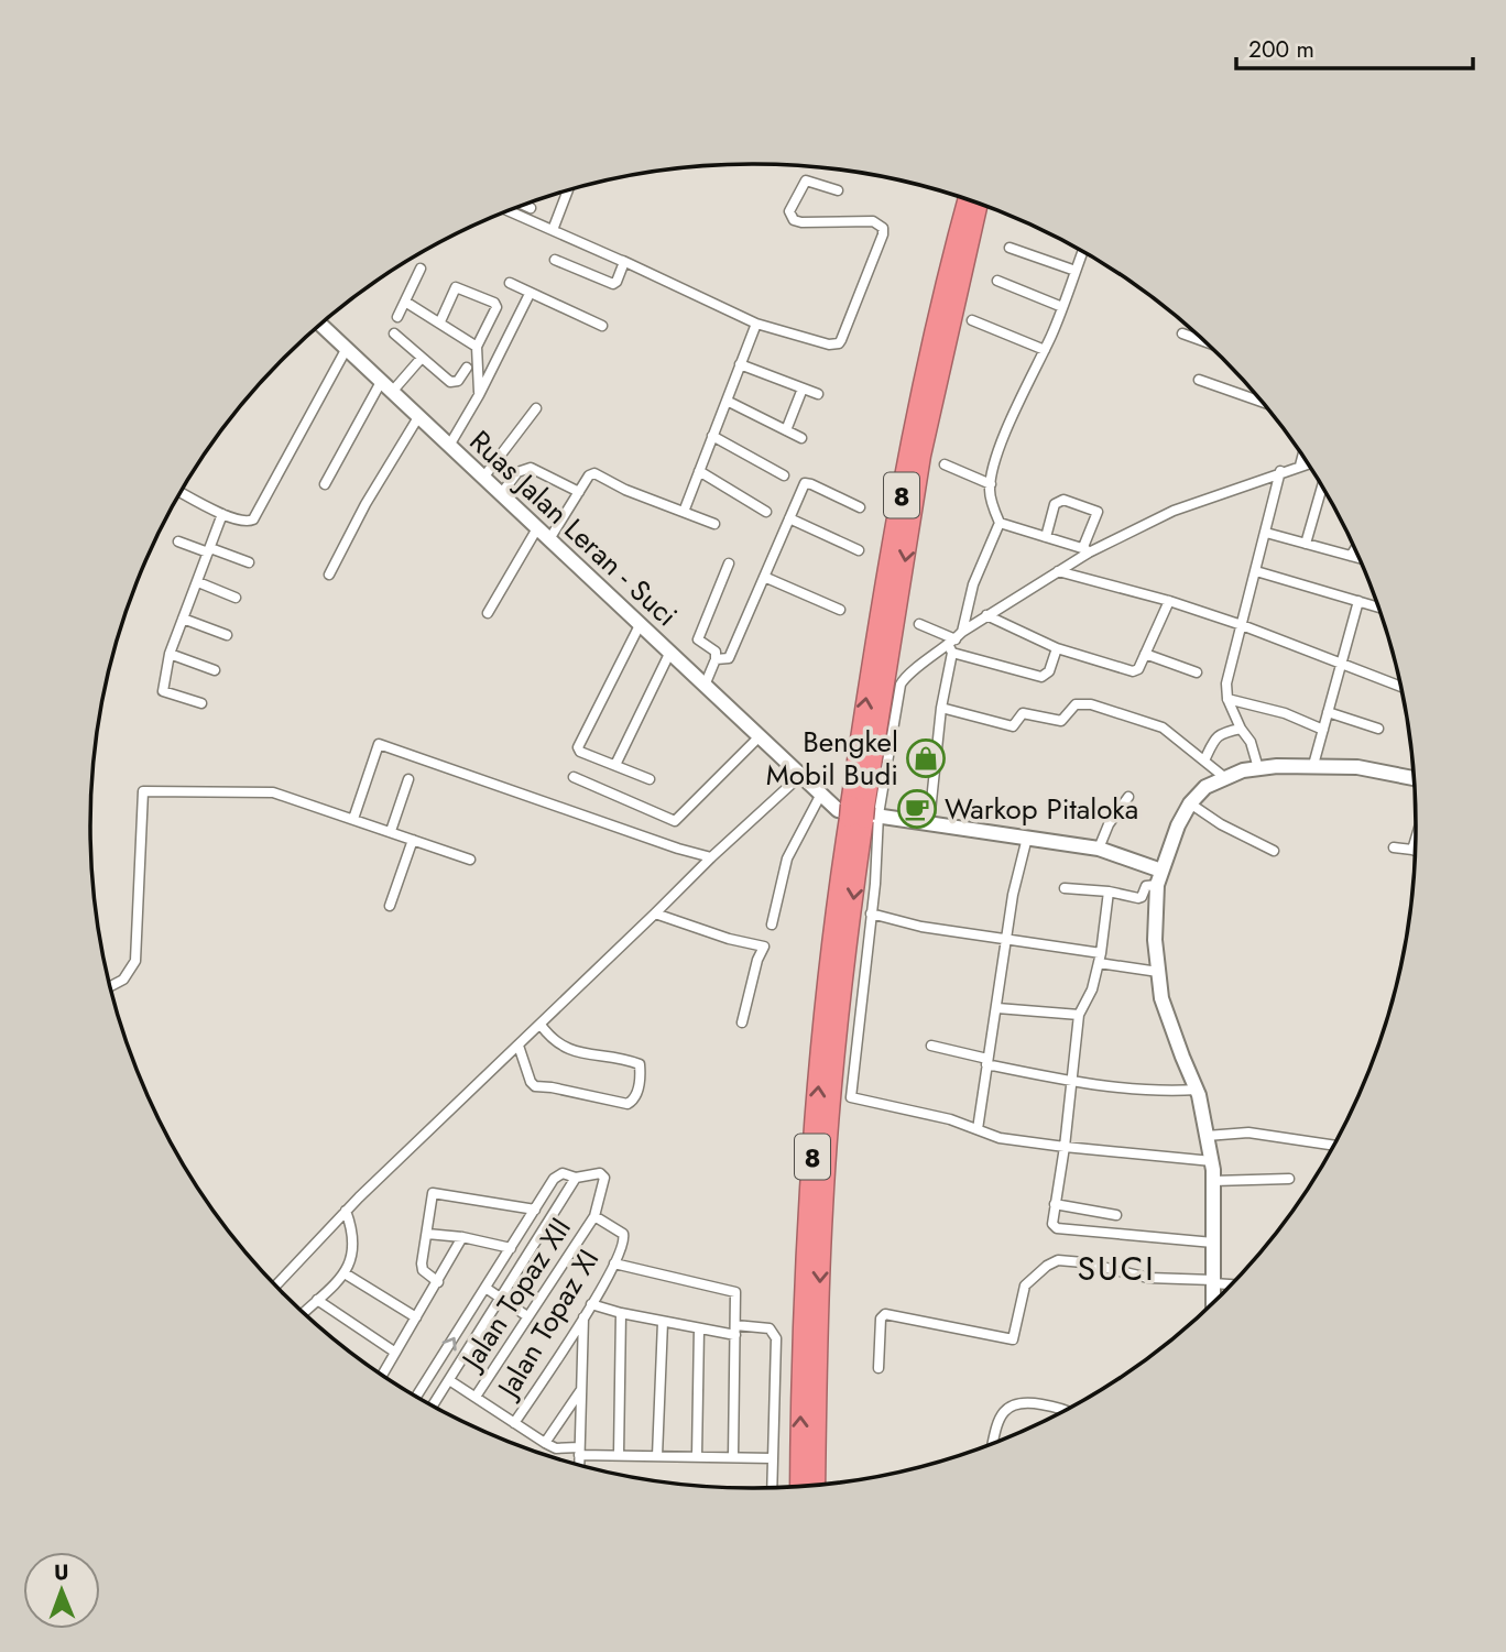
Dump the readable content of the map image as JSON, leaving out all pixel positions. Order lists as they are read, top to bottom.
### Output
{
  "streets": {
    "highway": ["8"],
    "main road": ["Ruas Jalan Leran - Suci"],
    "street": ["Jalan Topaz XII", "Jalan Topaz XI"]
  },
  "crossings": [
    ["8", "Ruas Jalan Leran - Suci"],
    ["Jalan Topaz XII", "Jalan Topaz XI"]
  ],
  "districts": ["SUCI"],
  "places": {
    "shop": ["Bengkel Mobil Budi"],
    "cafe": ["Warkop Pitaloka"]
  },
  "scale_bar": "200 m",
  "north": "top"
}
